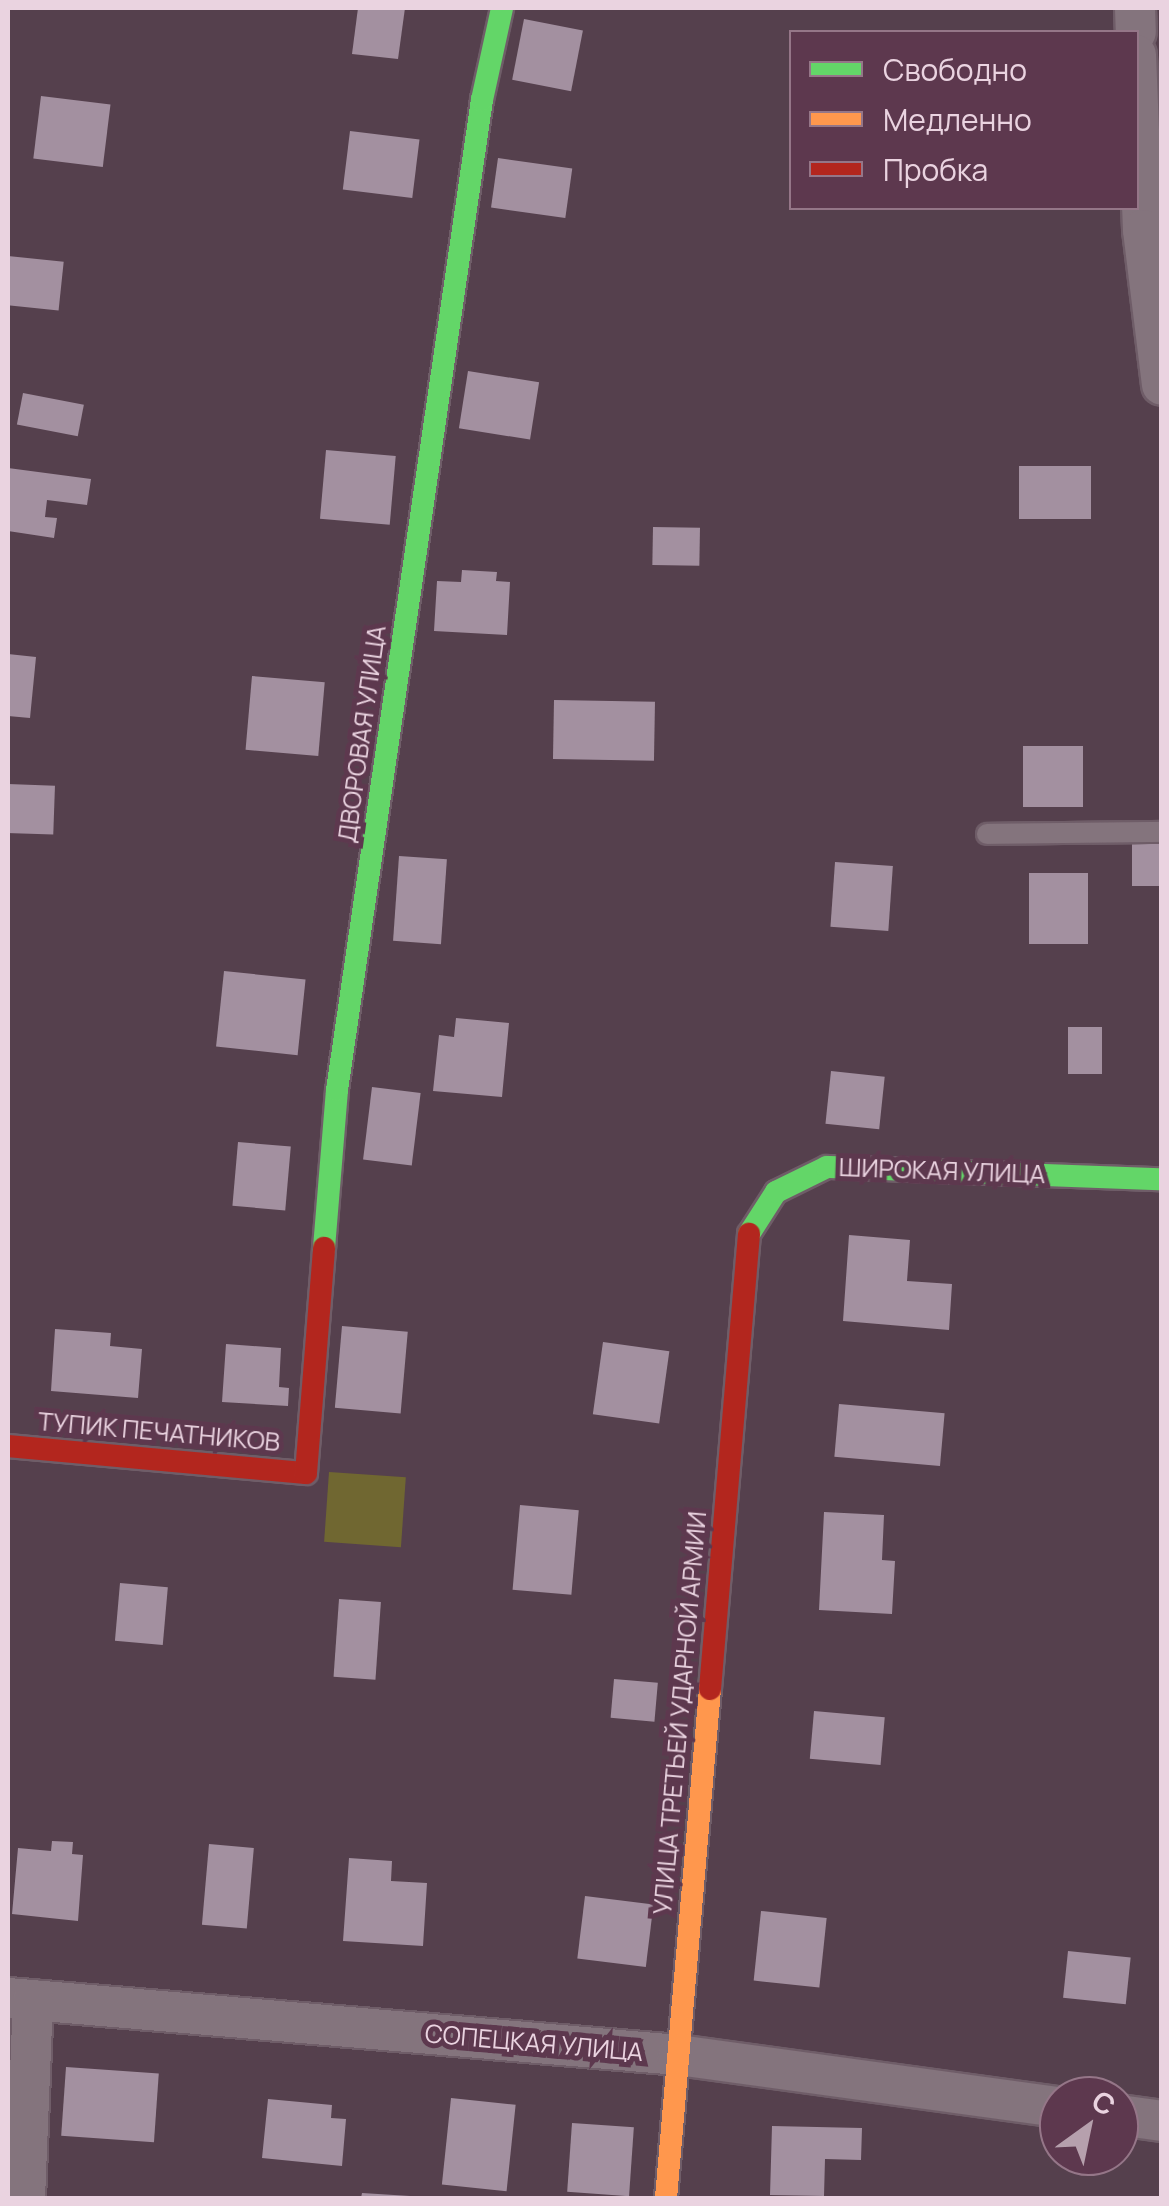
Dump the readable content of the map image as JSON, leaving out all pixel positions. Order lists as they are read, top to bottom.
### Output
{
  "streets": {
    "street": [
      "ДВОРОВАЯ УЛИЦА",
      "ШИРОКАЯ УЛИЦА",
      "ТУПИК ПЕЧАТНИКОВ",
      "УЛИЦА ТРЕТЬЕЙ УДАРНОЙ АРМИИ",
      "СОПЕЦКАЯ УЛИЦА"
    ]
  },
  "crossings": [
    ["ДВОРОВАЯ УЛИЦА", "ТУПИК ПЕЧАТНИКОВ"],
    ["ШИРОКАЯ УЛИЦА", "УЛИЦА ТРЕТЬЕЙ УДАРНОЙ АРМИИ"],
    ["УЛИЦА ТРЕТЬЕЙ УДАРНОЙ АРМИИ", "СОПЕЦКАЯ УЛИЦА"]
  ],
  "legend": ["Свободно", "Медленно", "Пробка"],
  "north": "top right"
}
